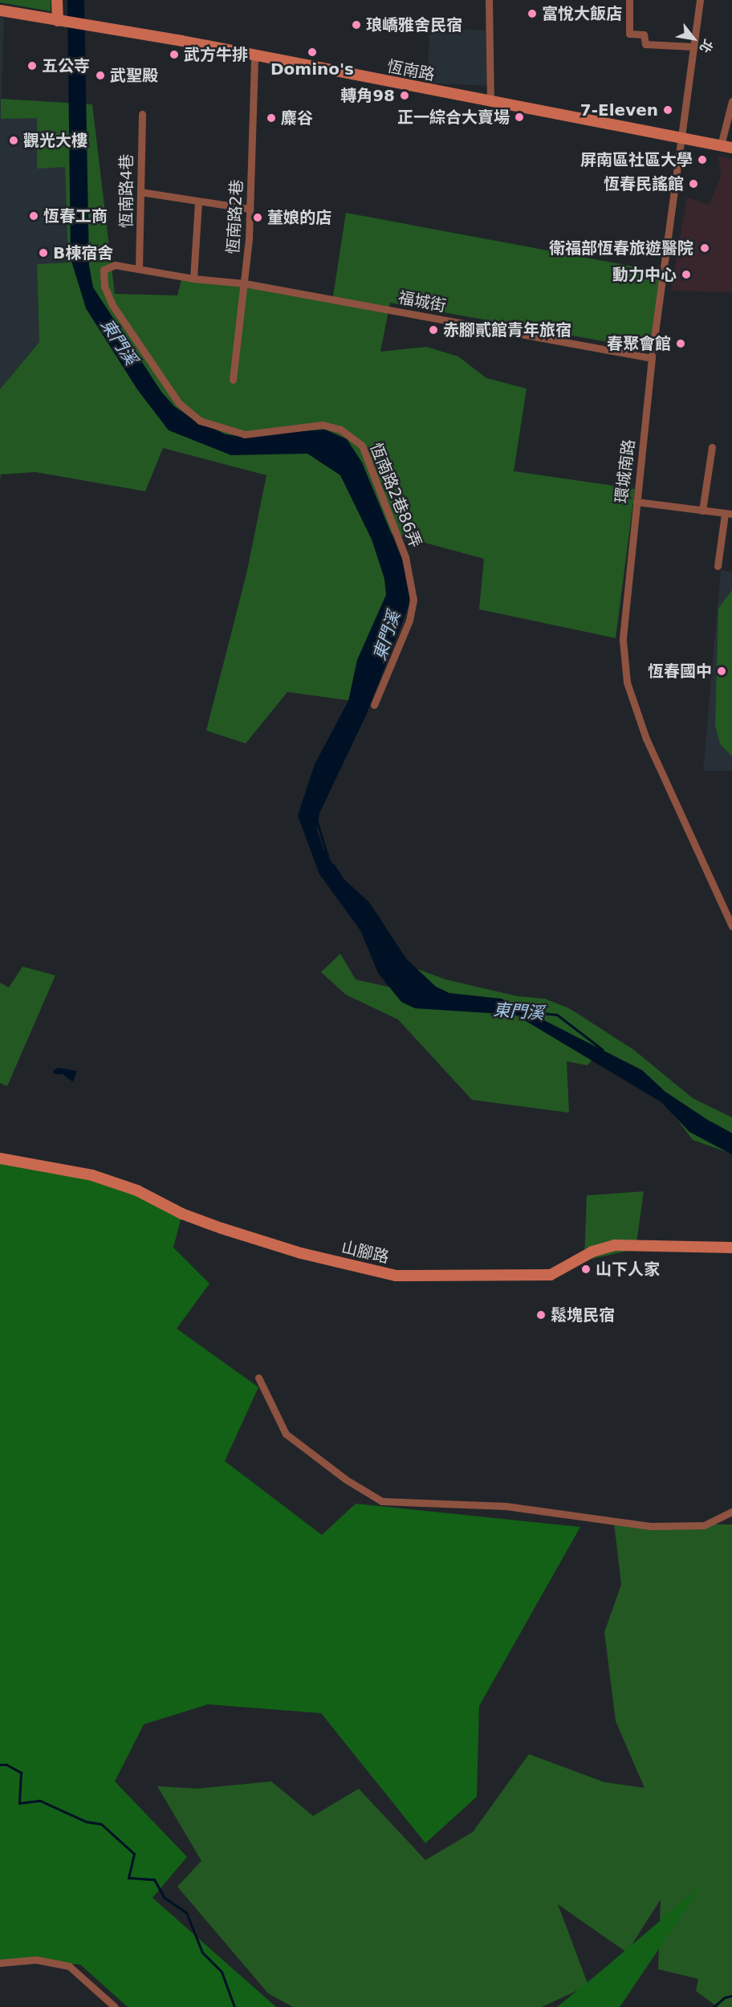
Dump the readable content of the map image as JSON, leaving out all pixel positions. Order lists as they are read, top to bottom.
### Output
{
  "streets": {
    "street": [
      "恆南路",
      "恆南路4巷",
      "恆南路2巷",
      "福城街",
      "環城南路",
      "恆南路2巷86弄",
      "山腳路"
    ]
  },
  "crossings": [
    ["恆南路", "恆南路2巷"],
    ["恆南路", "環城南路"],
    ["恆南路4巷", "恆南路2巷86弄"],
    ["恆南路2巷", "福城街"],
    ["恆南路2巷", "恆南路2巷86弄"],
    ["福城街", "環城南路"],
    ["福城街", "恆南路2巷86弄"]
  ],
  "water": ["東門溪"],
  "places": [
    "富悅大飯店",
    "琅嶠雅舍民宿",
    "Domino's",
    "武方牛排",
    "五公寺",
    "武聖殿",
    "轉角98",
    "7-Eleven",
    "正一綜合大賣場",
    "麋谷",
    "觀光大樓",
    "屏南區社區大學",
    "恆春民謠館",
    "恆春工商",
    "董娘的店",
    "衛福部恆春旅遊醫院",
    "B棟宿舍",
    "動力中心",
    "赤腳貳館青年旅宿",
    "春聚會館",
    "恆春國中",
    "山下人家",
    "鬆塊民宿"
  ],
  "north": "bottom right"
}
